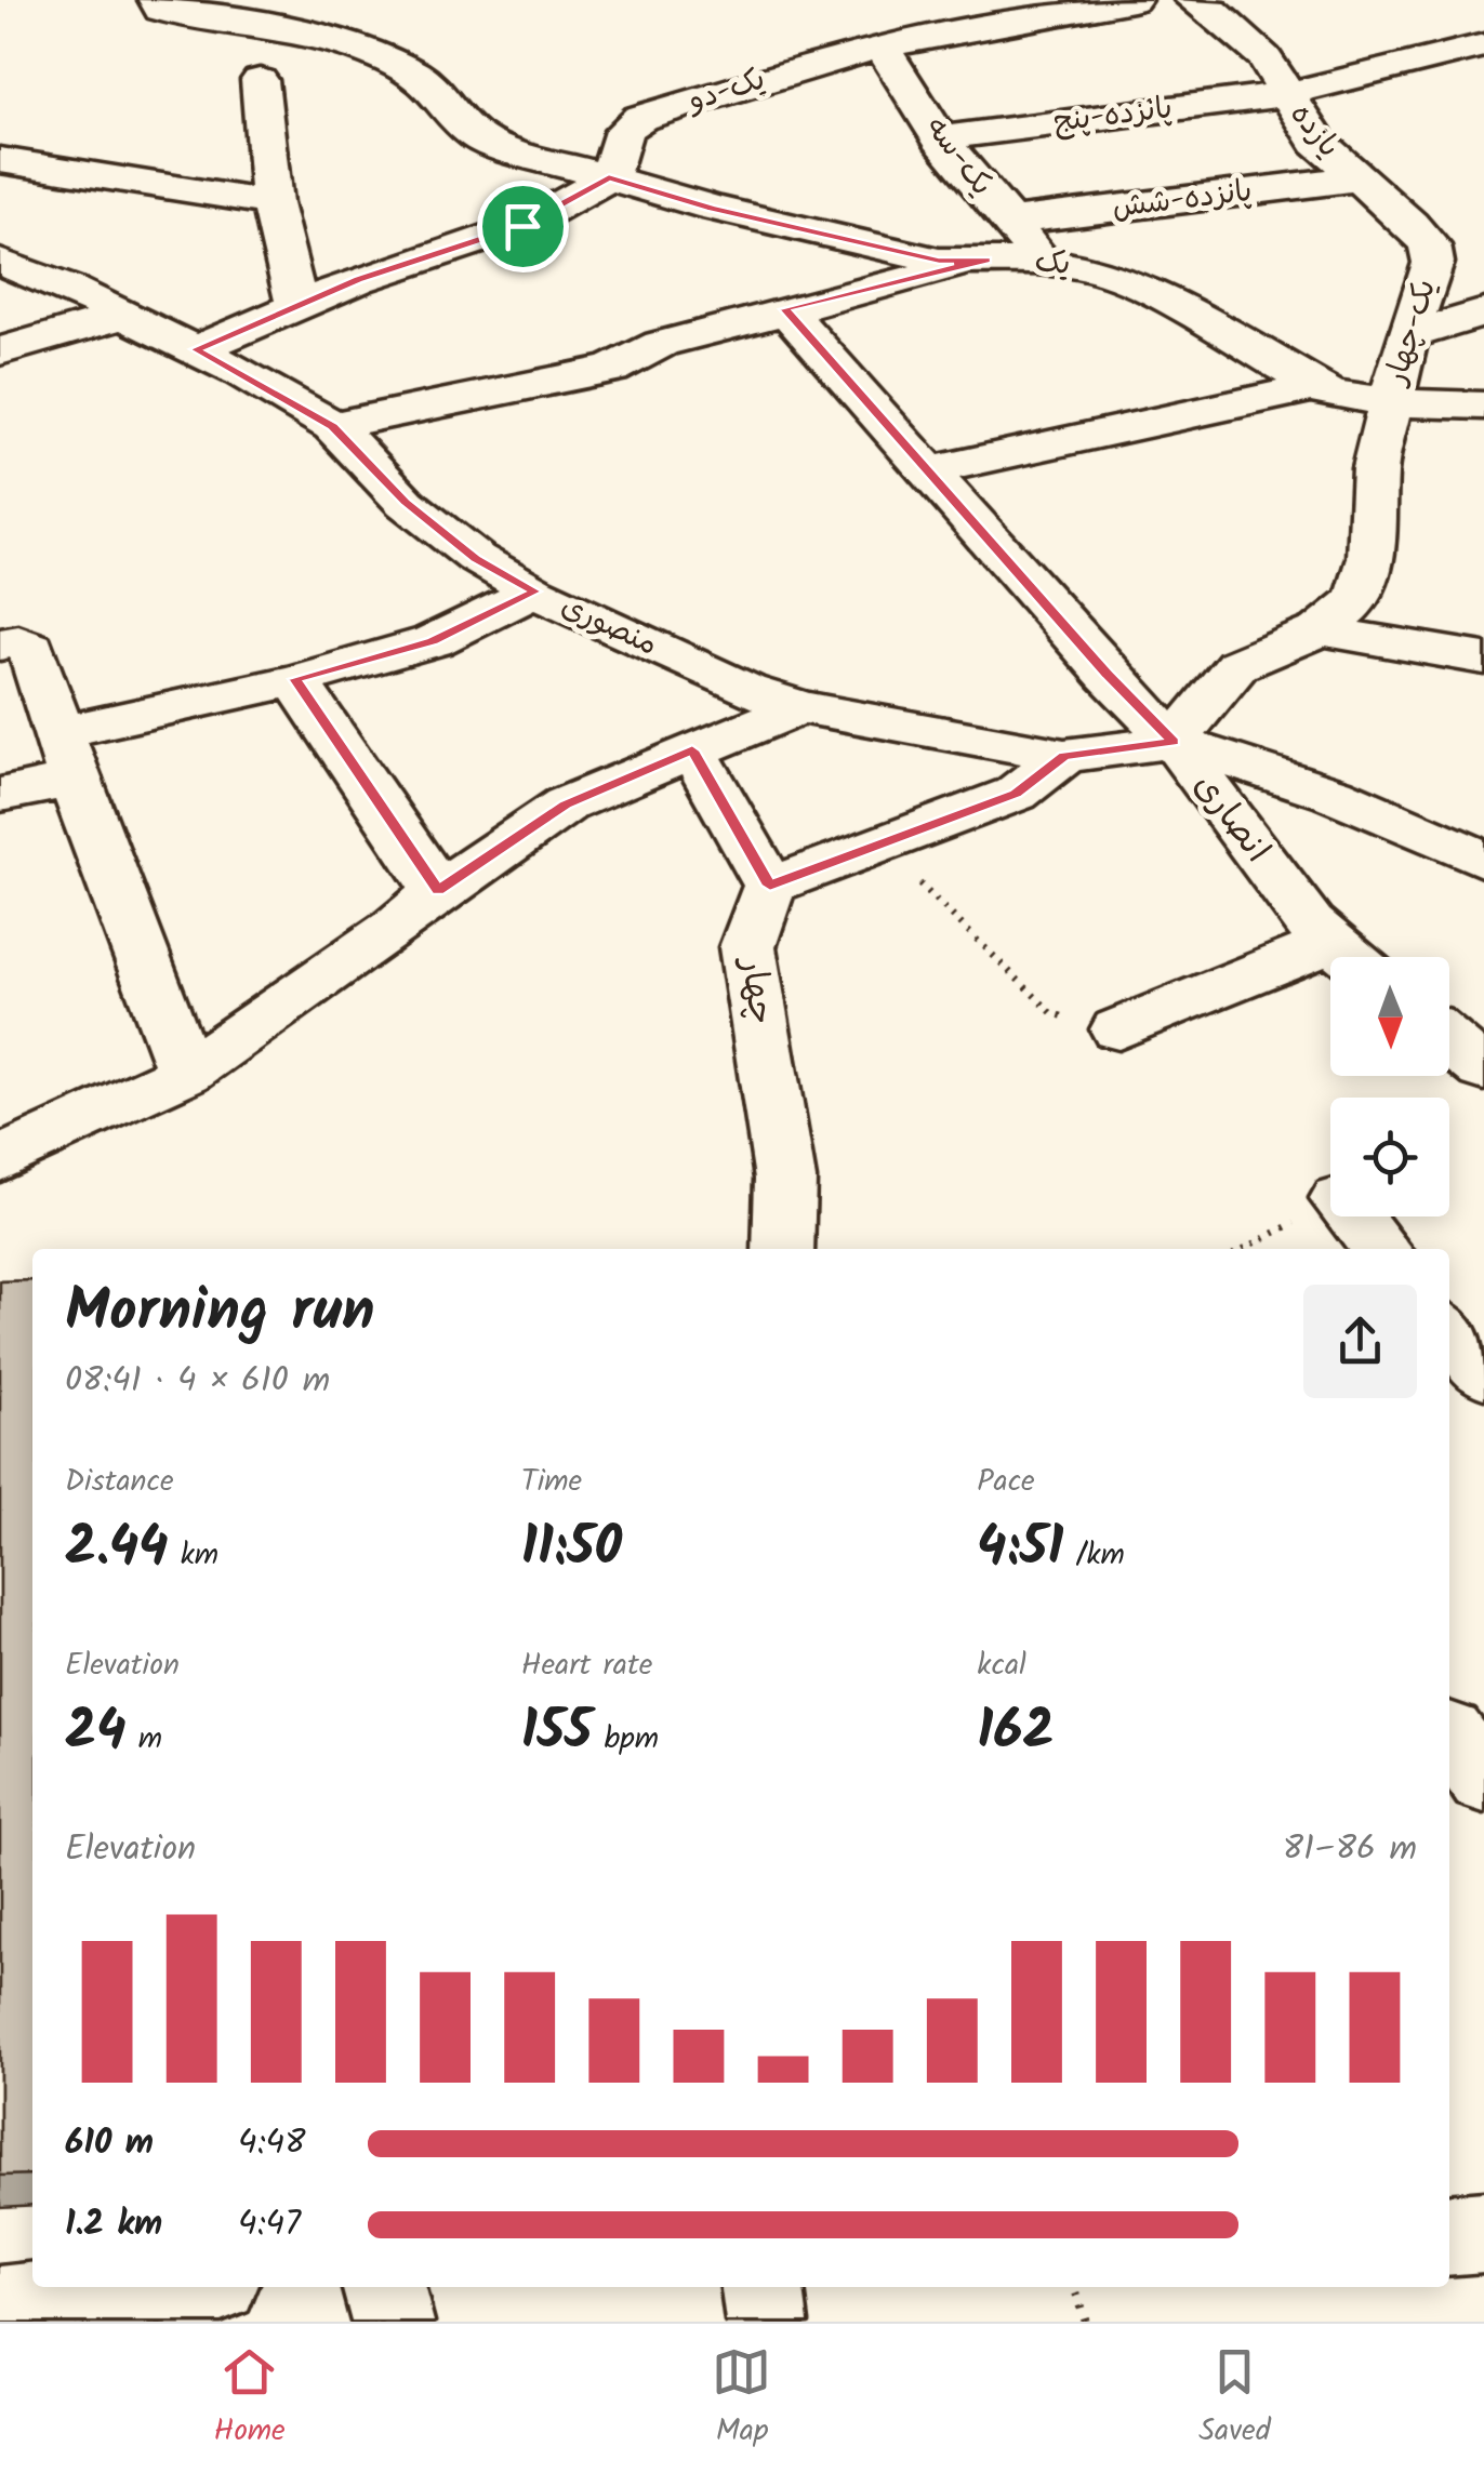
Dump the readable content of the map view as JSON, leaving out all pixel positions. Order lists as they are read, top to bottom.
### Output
{
  "streets": {
    "street": [
      "یک-دو",
      "پانزده-پنج",
      "یازده",
      "یک-سه",
      "پانزده-شش",
      "یک",
      "یک-چهار",
      "منصوری",
      "انصاری",
      "چهار"
    ]
  },
  "crossings": [
    ["یک-دو", "یک-سه"],
    ["یک-دو", "یک"],
    ["پانزده-پنج", "یازده"],
    ["پانزده-پنج", "یک-سه"],
    ["یازده", "پانزده-شش"],
    ["یازده", "یک-چهار"],
    ["یک-سه", "پانزده-شش"],
    ["یک-سه", "یک"],
    ["یک", "یک-چهار"],
    ["یک", "انصاری"],
    ["یک-چهار", "انصاری"],
    ["منصوری", "انصاری"]
  ],
  "north": "bottom",
  "page": {
    "heading": ["Morning run", "08:41 · 4 × 610 m"],
    "stats": [
      ["Distance", "2.44 km"],
      ["Time", "11:50"],
      ["Pace", "4:51 /km"],
      ["Elevation", "24 m"],
      ["Heart rate", "155 bpm"],
      ["kcal", "162"]
    ],
    "chart": ["Elevation", "81–86 m"],
    "list": [
      {
        "name": "610 m",
        "note": "4:48"
      },
      {
        "name": "1.2 km",
        "note": "4:47"
      }
    ],
    "tabs": ["Home", "Map", "Saved"]
  }
}
